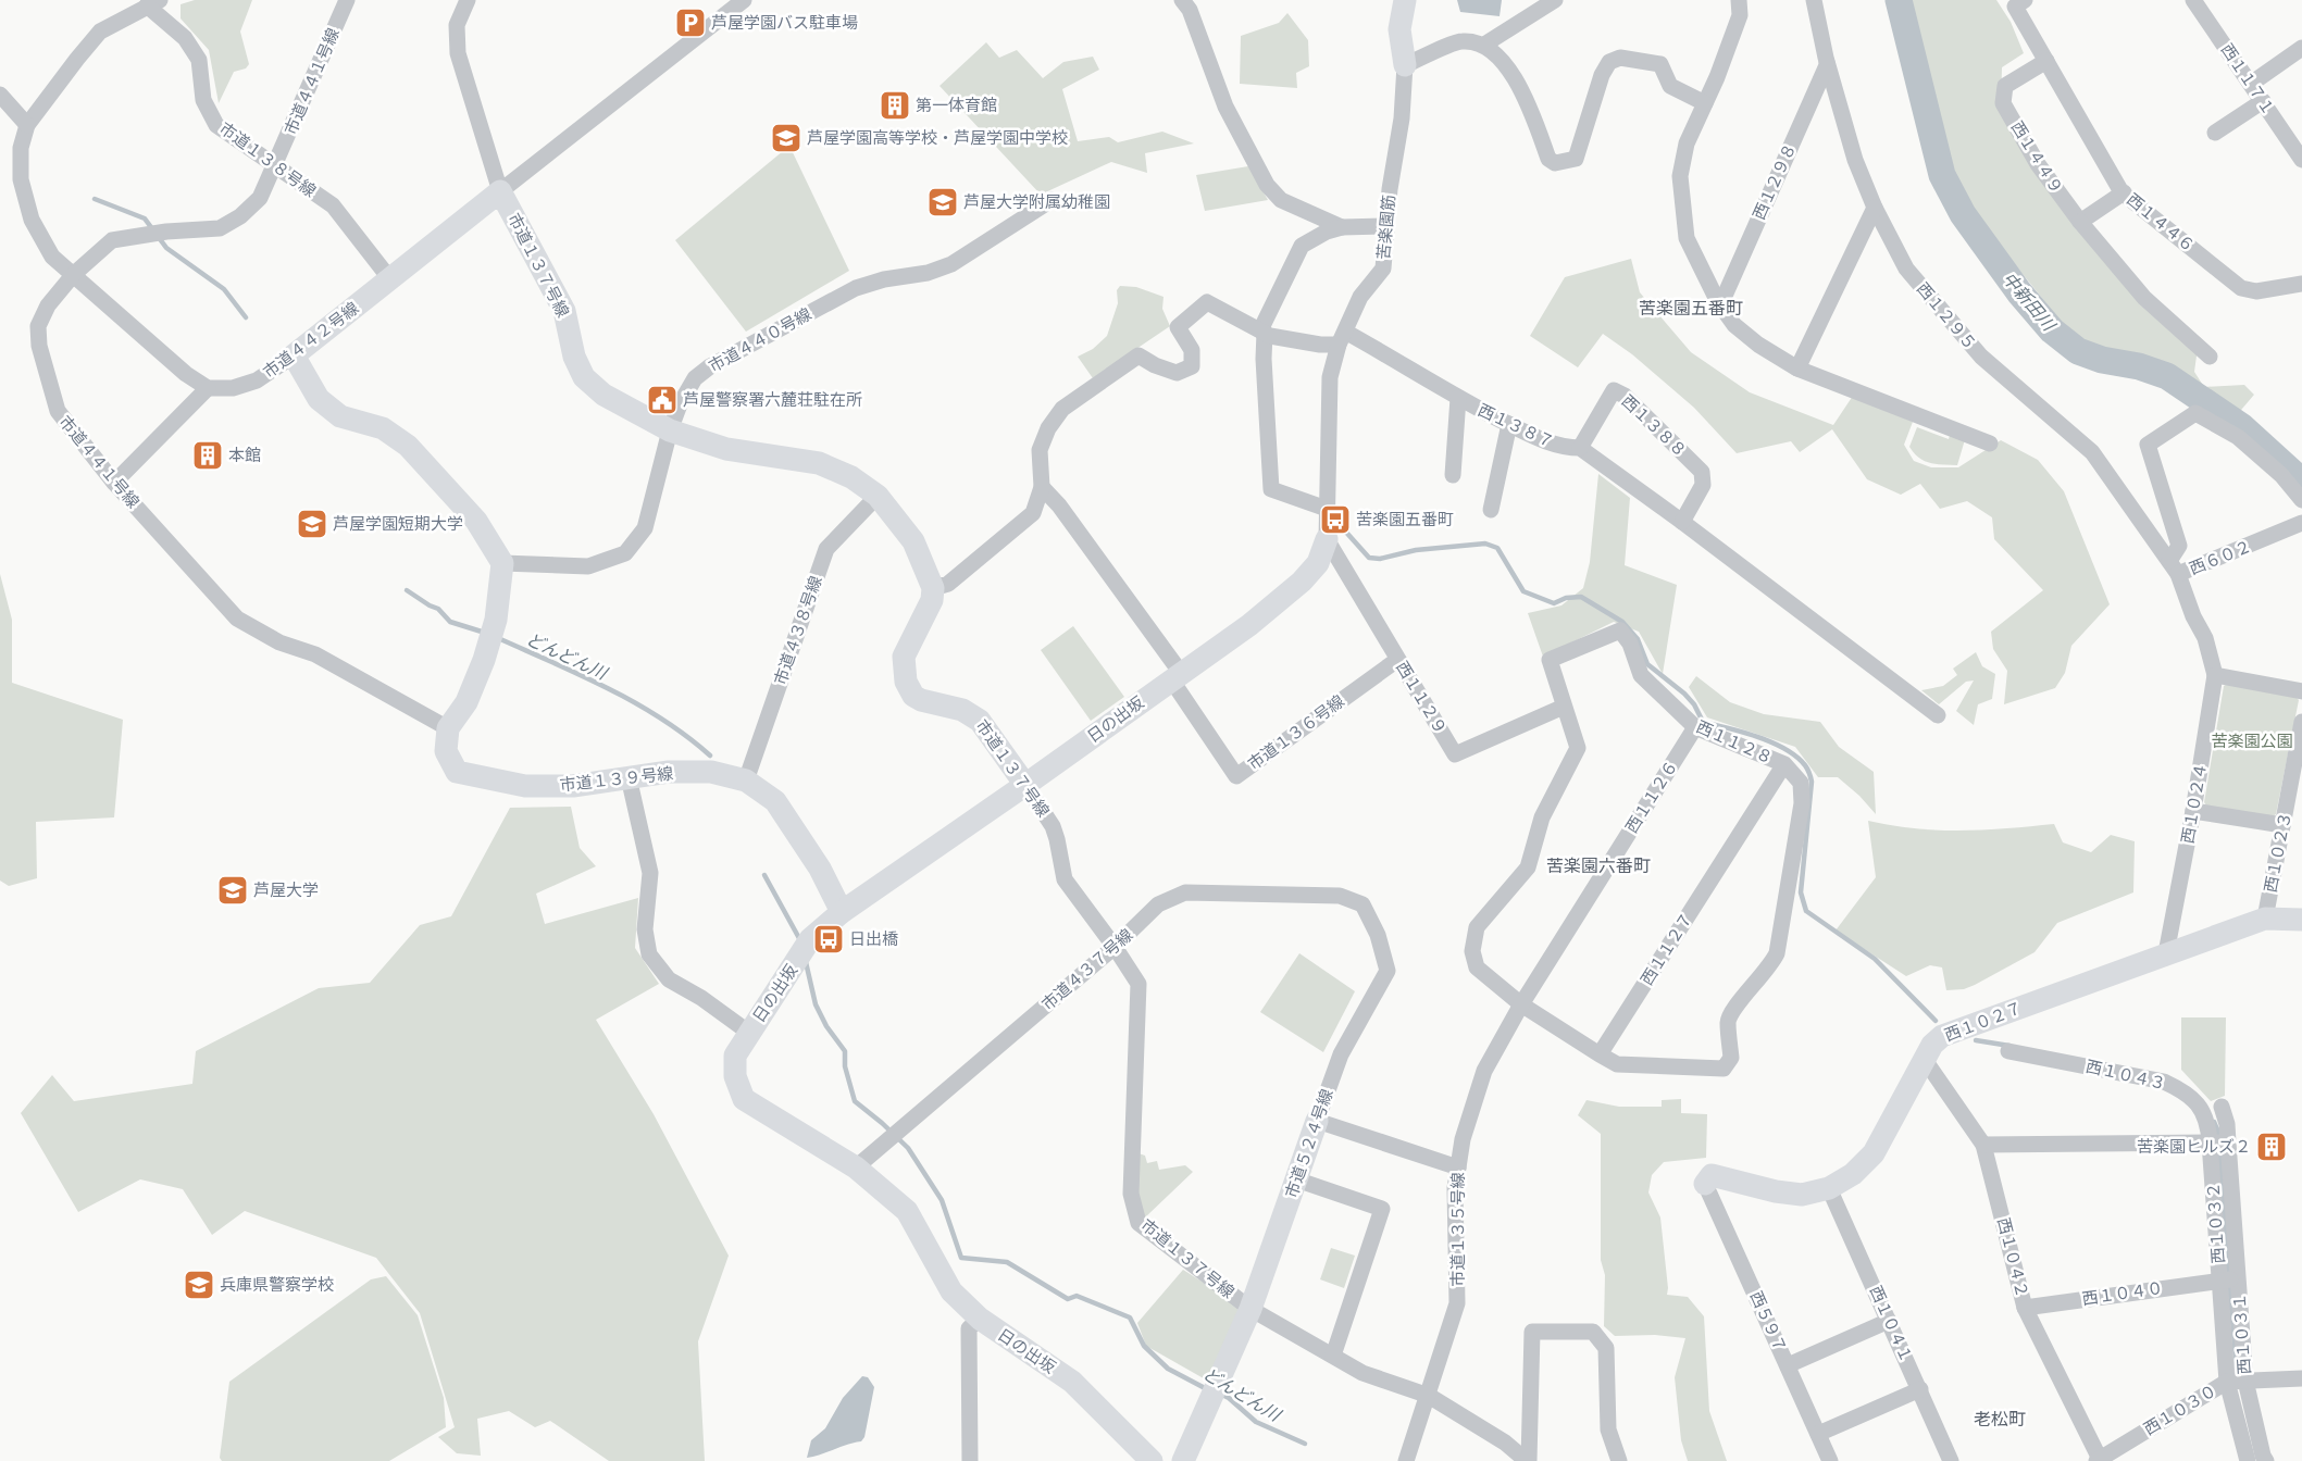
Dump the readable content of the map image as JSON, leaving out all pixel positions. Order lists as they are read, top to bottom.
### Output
{
  "streets": {
    "street": [
      "西１１７１",
      "市道４４１号線",
      "西１４４９",
      "市道１３８号線",
      "西１２９８",
      "西１４４６",
      "苦楽園筋",
      "市道１３７号線",
      "西１２９５",
      "市道４４２号線",
      "市道４４０号線",
      "西１３８７",
      "西１３８８",
      "西６０２",
      "市道４３８号線",
      "西１１２９",
      "日の出坂",
      "市道１３６号線",
      "西１１２８",
      "市道１３９号線",
      "西１１２６",
      "西１０２４",
      "西１０２３",
      "西１１２７",
      "市道４３７号線",
      "西１０２７",
      "西１０４３",
      "市道５２４号線",
      "西１０３２",
      "市道１３５号線",
      "西１０４２",
      "西１０４０",
      "西５９７",
      "西１０４１",
      "西１０３１",
      "西１０３０"
    ]
  },
  "crossings": [
    ["市道４４１号線", "市道１３８号線"],
    ["市道４４１号線", "市道１３９号線"],
    ["西１４４９", "西１４４６"],
    ["市道１３８号線", "市道４４２号線"],
    ["西１２９８", "西１２９５"],
    ["苦楽園筋", "西１３８７"],
    ["苦楽園筋", "西１１２９"],
    ["苦楽園筋", "日の出坂"],
    ["市道１３７号線", "市道４４２号線"],
    ["市道１３７号線", "市道４４０号線"],
    ["市道１３７号線", "市道４３８号線"],
    ["市道１３７号線", "日の出坂"],
    ["市道１３７号線", "市道４３７号線"],
    ["市道１３７号線", "市道５２４号線"],
    ["市道１３７号線", "市道１３５号線"],
    ["西１２９５", "西６０２"],
    ["西１３８７", "西１３８８"],
    ["西６０２", "西１０２４"],
    ["市道４３８号線", "市道１３９号線"],
    ["西１１２９", "日の出坂"],
    ["西１１２９", "市道１３６号線"],
    ["西１１２９", "西１１２８"],
    ["日の出坂", "市道１３６号線"],
    ["日の出坂", "市道１３９号線"],
    ["日の出坂", "市道４３７号線"],
    ["西１１２８", "西１１２６"],
    ["西１１２８", "西１１２７"],
    ["西１１２８", "市道１３５号線"],
    ["西１１２６", "市道１３５号線"],
    ["西１０２４", "西１０２７"],
    ["西１０２３", "西１０２７"],
    ["市道４３７号線", "市道５２４号線"],
    ["西１０２７", "西１０４２"],
    ["西１０２７", "西５９７"],
    ["西１０２７", "西１０４１"],
    ["西１０４３", "西１０３２"],
    ["西１０３２", "西１０４０"],
    ["西１０３２", "西１０３０"],
    ["西１０４２", "西１０４０"],
    ["西１０４２", "西１０３０"],
    ["西１０４０", "西１０３１"],
    ["西１０３１", "西１０３０"]
  ],
  "districts": ["苦楽園五番町", "苦楽園六番町", "老松町"],
  "water": ["中新田川", "どんどん川"],
  "parks": ["苦楽園公園"],
  "places": {
    "parking": ["芦屋学園バス駐車場"],
    "building": ["第一体育館", "本館", "苦楽園ヒルズ２"],
    "school or university": [
      "芦屋学園高等学校・芦屋学園中学校",
      "芦屋大学附属幼稚園",
      "芦屋学園短期大学",
      "芦屋大学",
      "兵庫県警察学校"
    ],
    "public building": ["芦屋警察署六麓荘駐在所"],
    "bus stop": ["苦楽園五番町", "日出橋"]
  }
}
